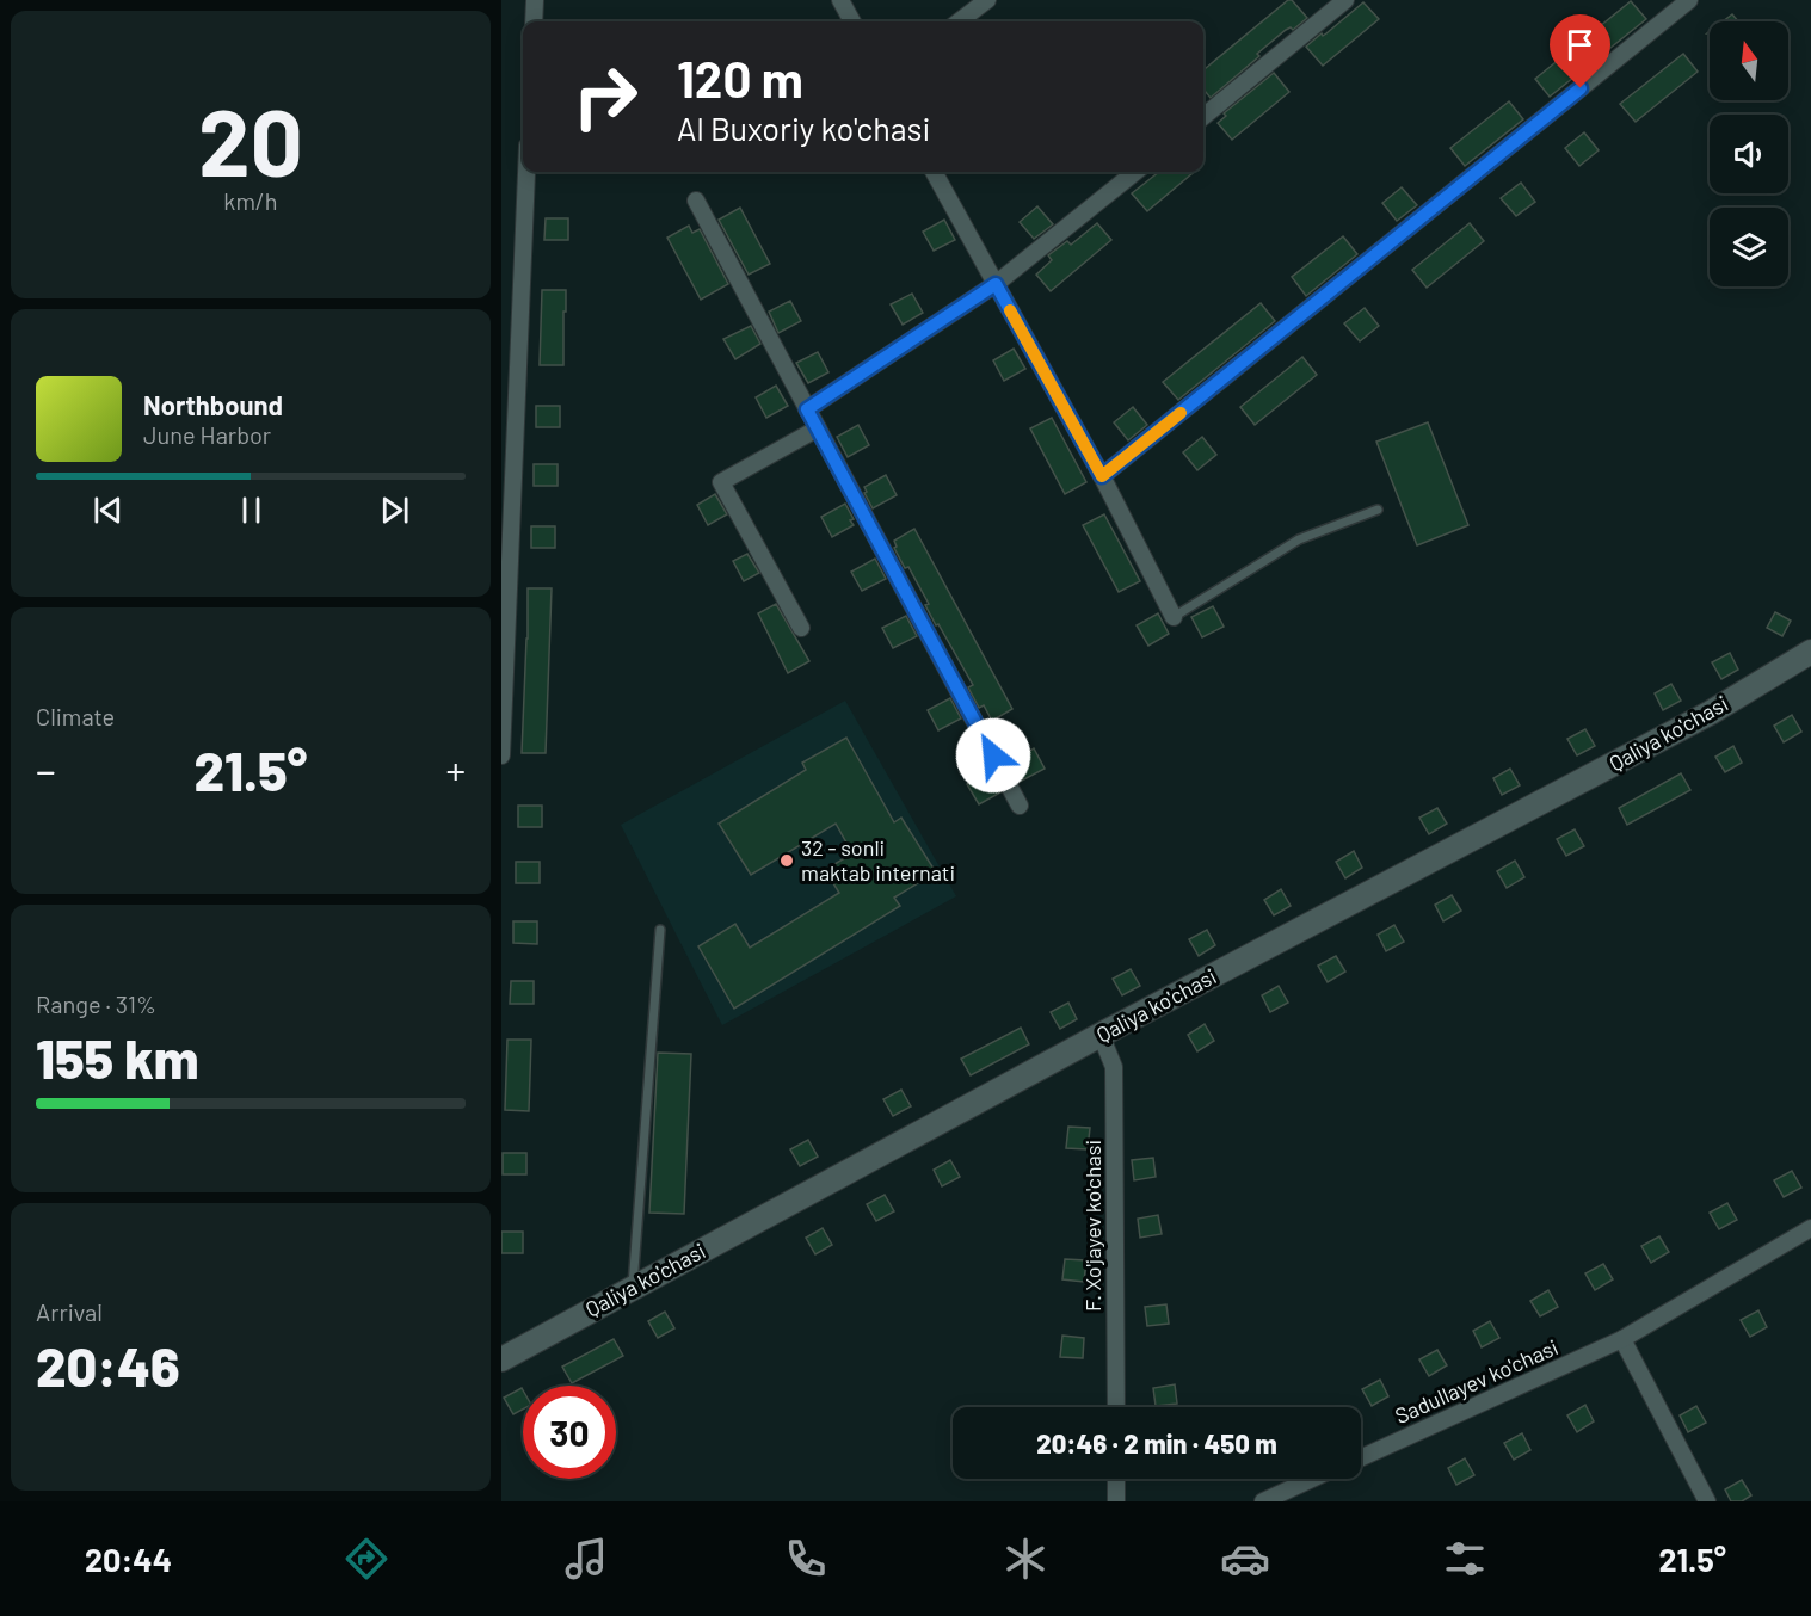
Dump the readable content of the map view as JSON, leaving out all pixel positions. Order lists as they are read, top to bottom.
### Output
{
  "streets": {
    "main road": ["Qaliya ko'chasi"],
    "street": ["F. Xo'jayev ko'chasi", "Sadullayev ko'chasi"]
  },
  "crossings": [
    ["Qaliya ko'chasi", "F. Xo'jayev ko'chasi"]
  ],
  "places": ["32 - sonli maktab internati"],
  "north": "top",
  "page": {
    "tile": [
      ["20", "km/h"],
      "Climate",
      ["Range · 31%", "155 km"],
      ["Arrival", "20:46"]
    ],
    "turn": ["120 m", "Al Buxoriy ko'chasi"],
    "song": ["Northbound", "June Harbor"],
    "heat": ["−", "21.5°", "+"],
    "limit": "30",
    "trip": "20:46 · 2 min · 450 m",
    "tabs": ["20:44", "21.5°"]
  }
}
